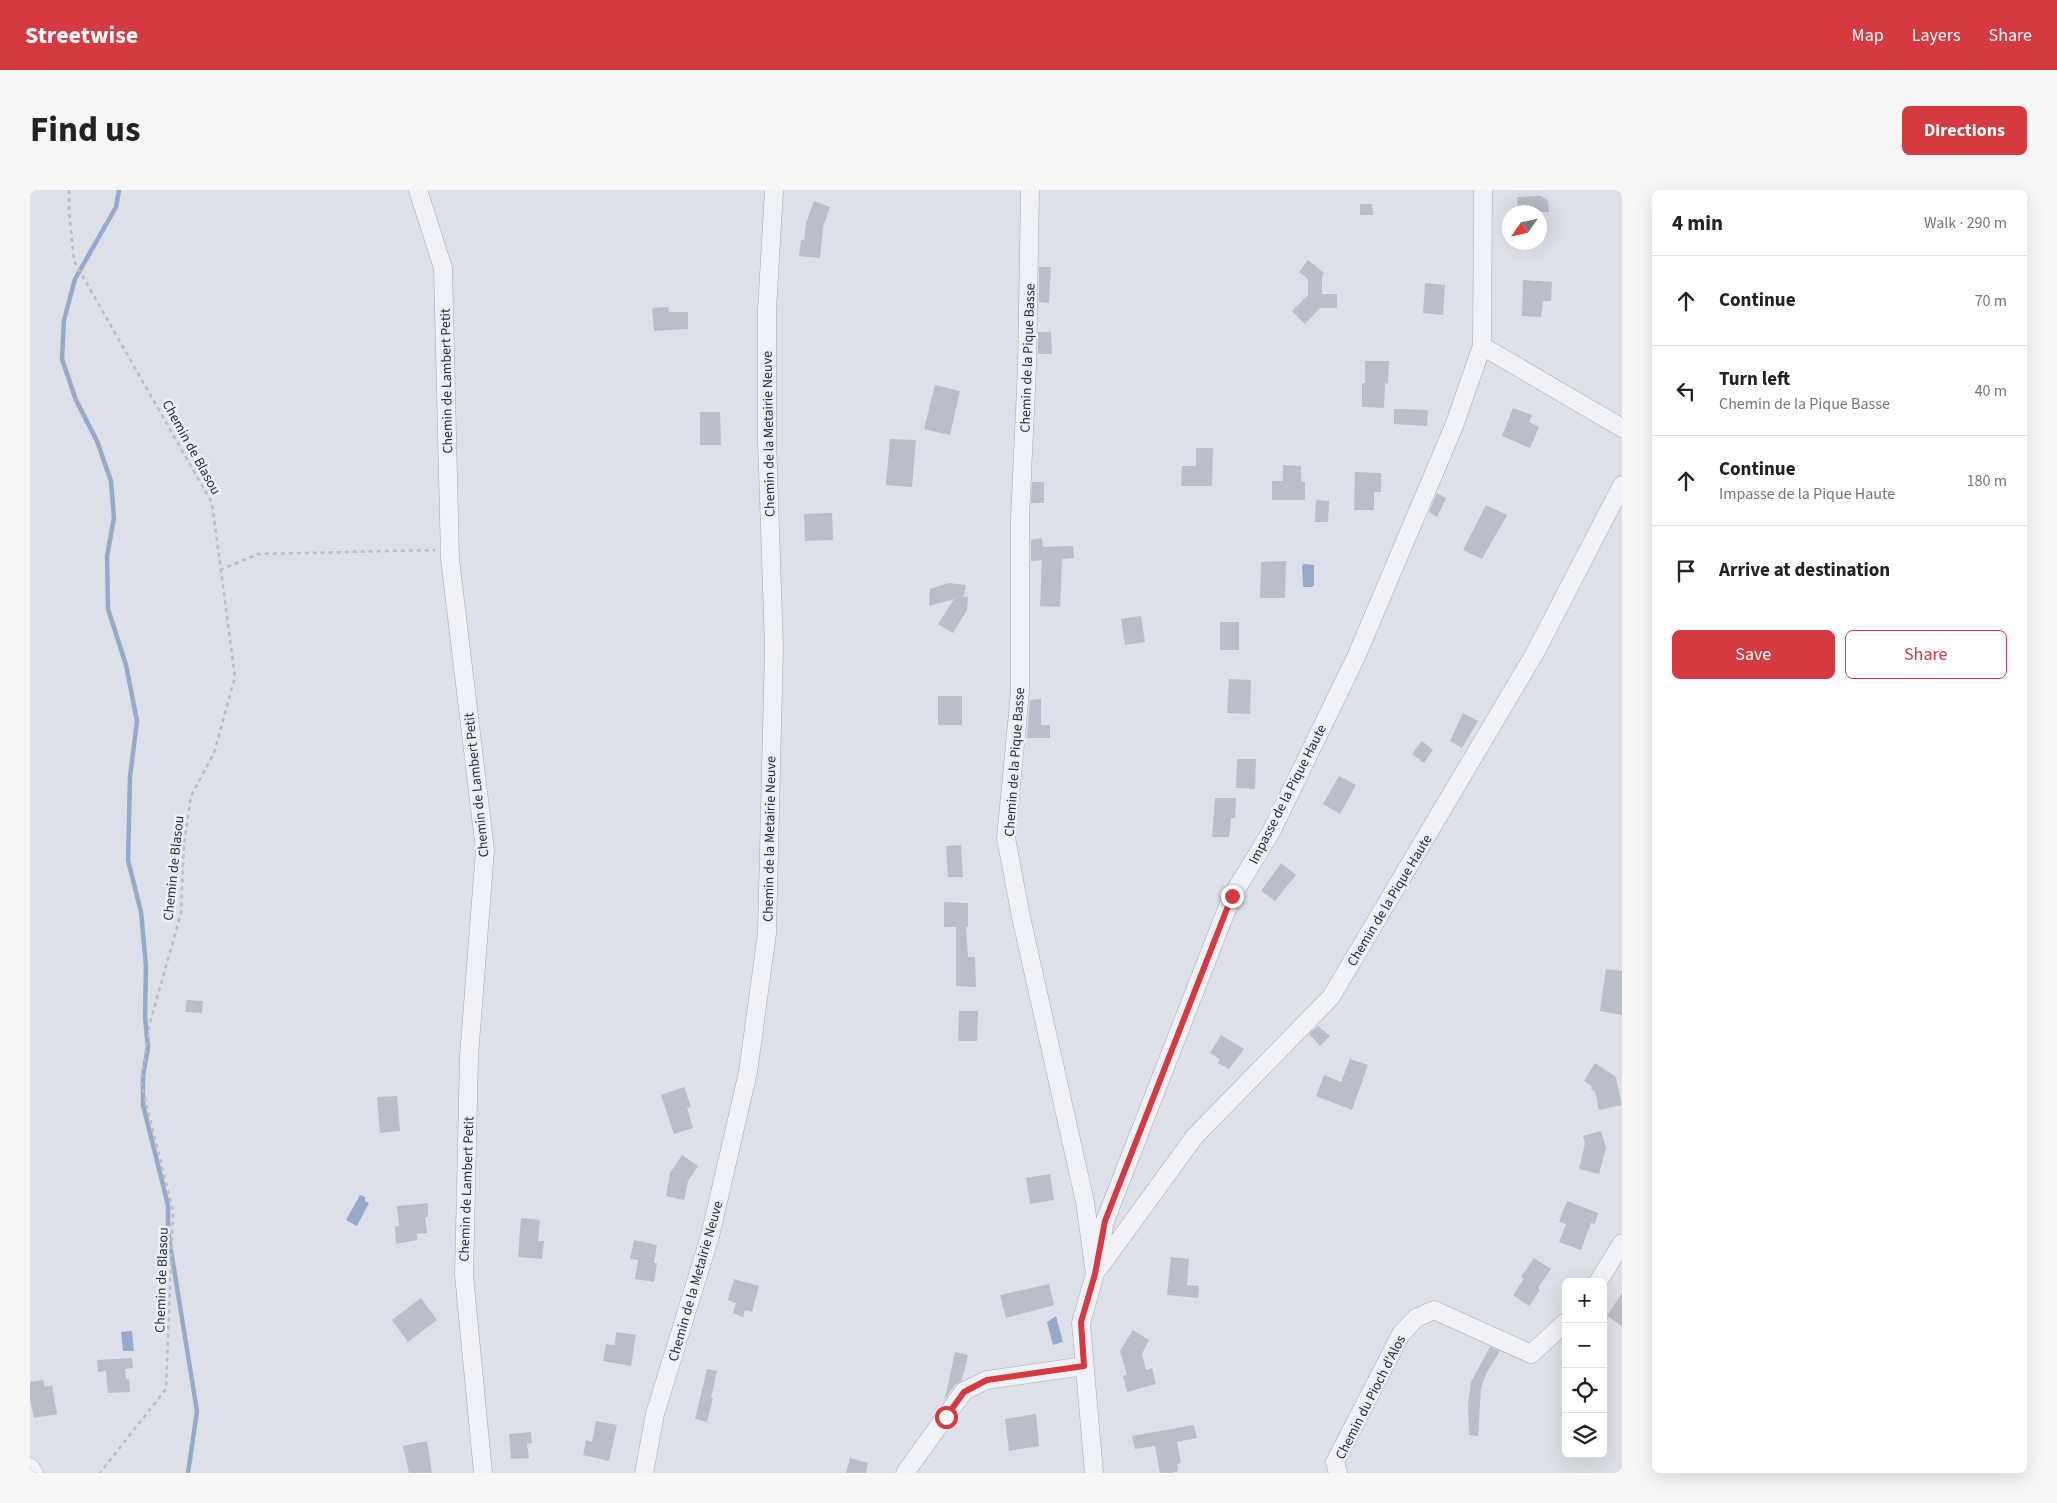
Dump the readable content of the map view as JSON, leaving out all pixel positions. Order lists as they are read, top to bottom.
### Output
{
  "streets": {
    "street": [
      "Chemin de la Pique Basse",
      "Chemin de Lambert Petit",
      "Chemin de la Metairie Neuve",
      "Impasse de la Pique Haute",
      "Chemin de la Pique Haute",
      "Chemin du Pioch d'Alos"
    ],
    "path": ["Chemin de Blasou"]
  },
  "crossings": [
    ["Chemin de la Pique Basse", "Impasse de la Pique Haute"],
    ["Chemin de la Pique Basse", "Chemin de la Pique Haute"],
    ["Impasse de la Pique Haute", "Chemin de la Pique Haute"]
  ],
  "north": "bottom left",
  "page": {
    "header": "Streetwise",
    "nav": ["Map", "Layers", "Share"],
    "title": "Find us",
    "buttons": [
      "Directions",
      ["Save", "Share"]
    ],
    "heading": ["4 min", "Walk · 290 m"],
    "list": [
      ["Continue", "70 m"],
      ["Turn left", "Chemin de la Pique Basse", "40 m"],
      ["Continue", "Impasse de la Pique Haute", "180 m"],
      "Arrive at destination"
    ],
    "map_buttons": ["+", "−"]
  }
}
